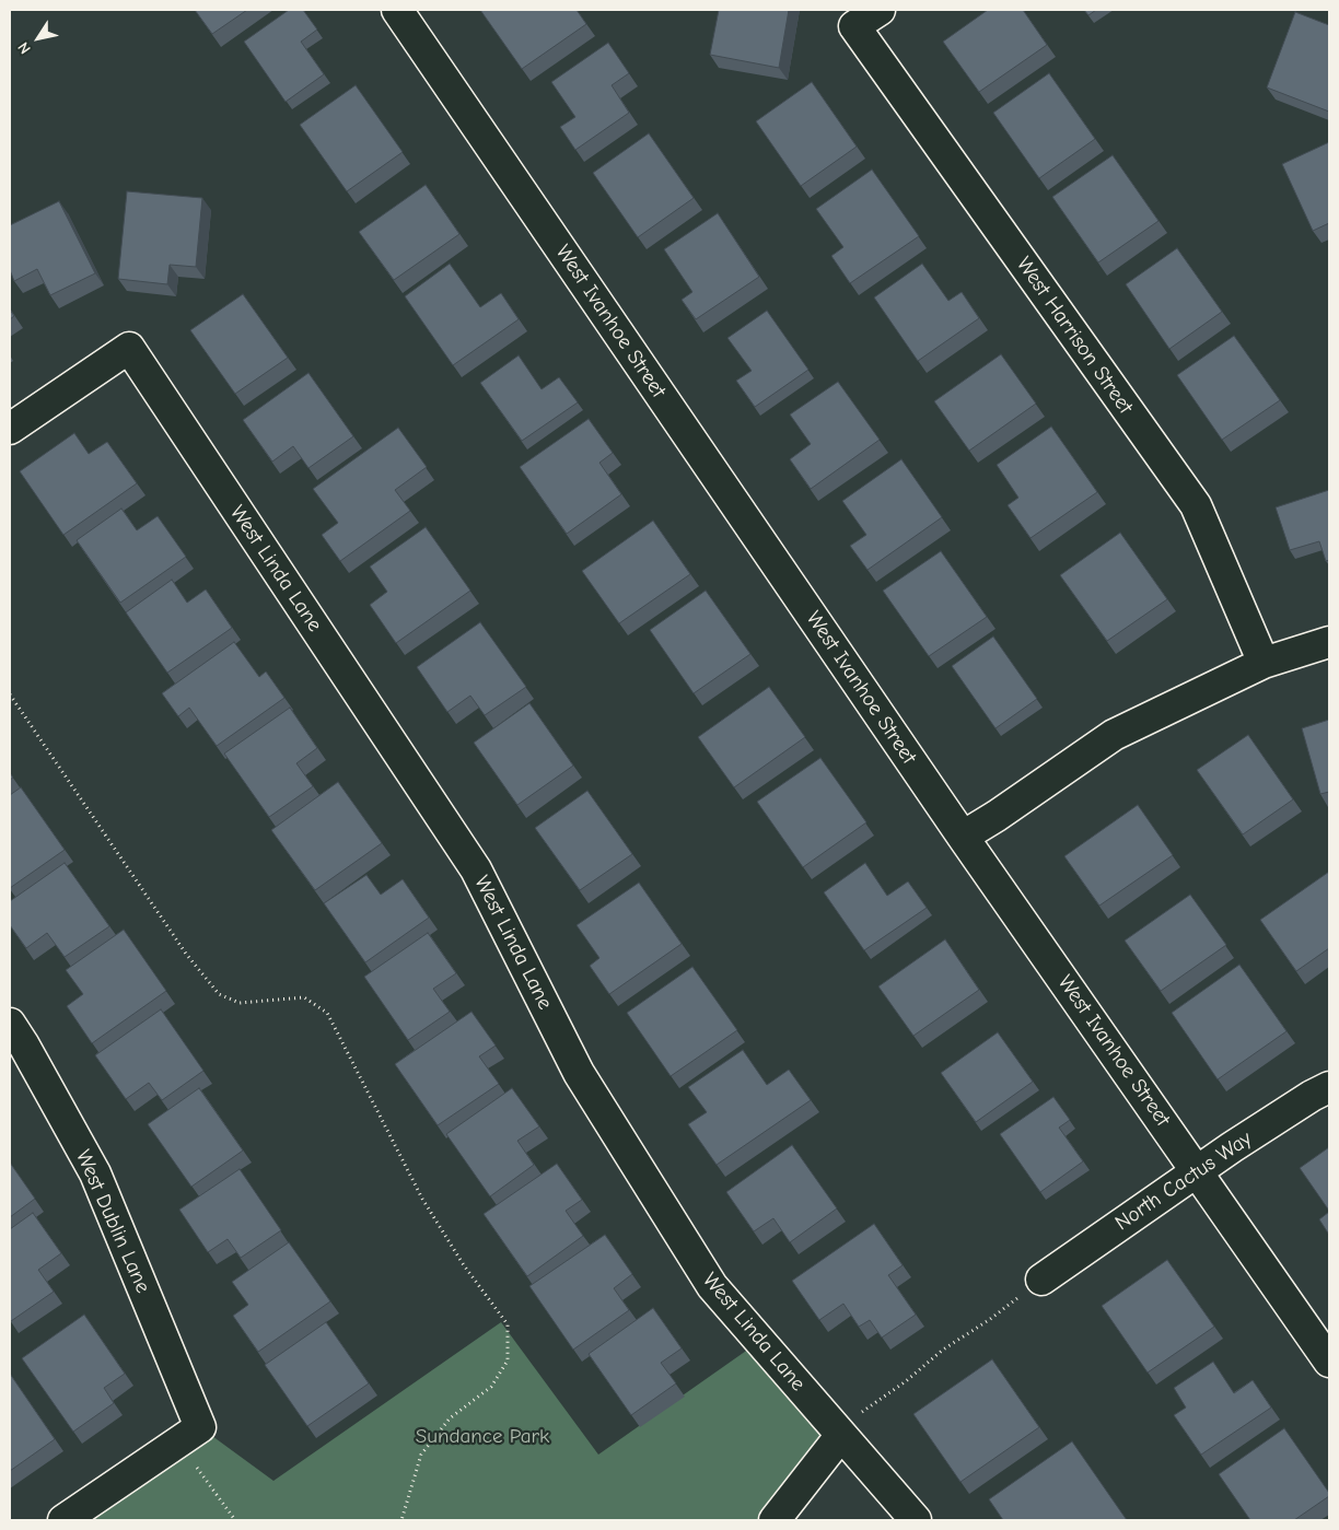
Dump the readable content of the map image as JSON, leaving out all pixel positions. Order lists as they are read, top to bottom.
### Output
{
  "streets": {
    "street": [
      "West Ivanhoe Street",
      "West Harrison Street",
      "West Linda Lane",
      "North Cactus Way",
      "West Dublin Lane"
    ]
  },
  "crossings": [
    ["West Ivanhoe Street", "North Cactus Way"]
  ],
  "parks": ["Sundance Park"],
  "north": "bottom left"
}
